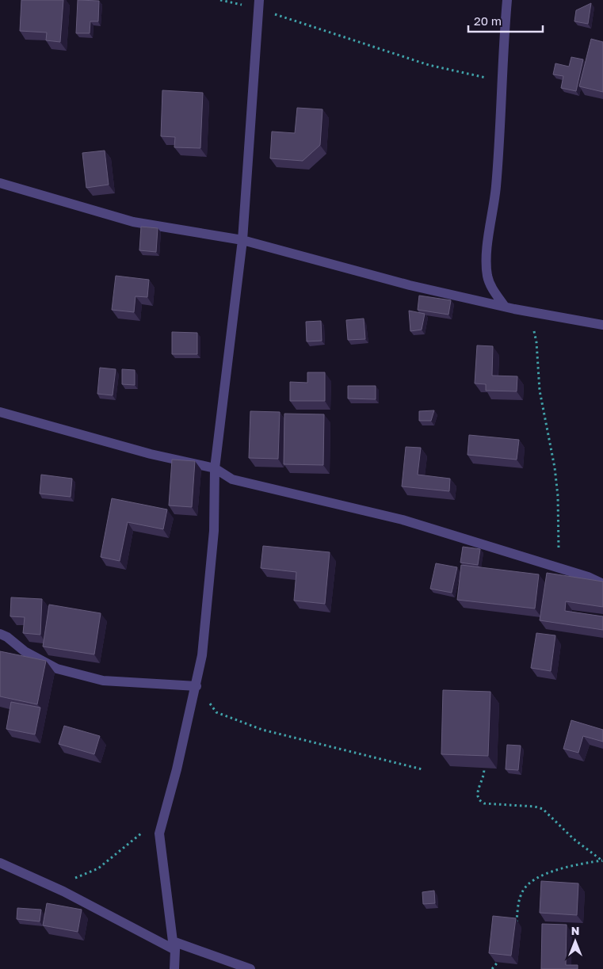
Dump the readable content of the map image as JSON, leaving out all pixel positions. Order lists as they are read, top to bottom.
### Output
{
  "scale_bar": "20 m",
  "north": "top"
}
